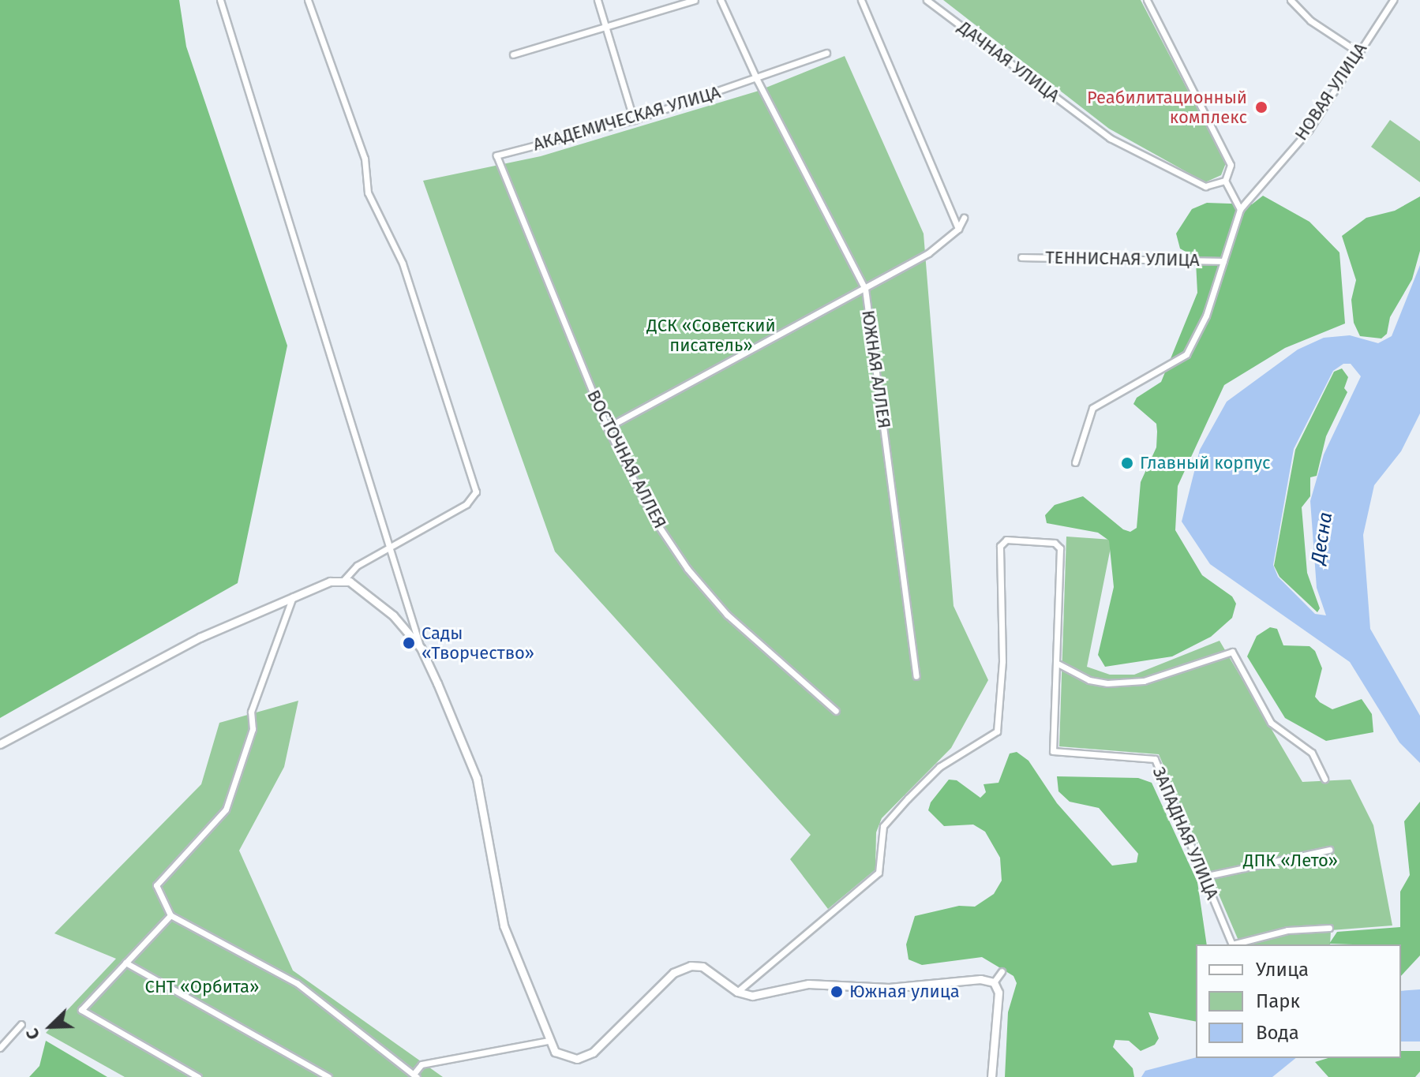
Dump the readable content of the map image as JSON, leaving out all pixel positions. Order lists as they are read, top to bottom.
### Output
{
  "streets": {
    "street": [
      "ДАЧНАЯ УЛИЦА",
      "НОВАЯ УЛИЦА",
      "АКАДЕМИЧЕСКАЯ УЛИЦА",
      "ТЕННИСНАЯ УЛИЦА",
      "ЮЖНАЯ АЛЛЕЯ",
      "ВОСТОЧНАЯ АЛЛЕЯ",
      "ЗАПАДНАЯ УЛИЦА"
    ]
  },
  "crossings": [
    ["АКАДЕМИЧЕСКАЯ УЛИЦА", "ЮЖНАЯ АЛЛЕЯ"],
    ["АКАДЕМИЧЕСКАЯ УЛИЦА", "ВОСТОЧНАЯ АЛЛЕЯ"]
  ],
  "water": ["Десна"],
  "parks": ["ДСК «Советский писатель»", "ДПК «Лето»", "СНТ «Орбита»"],
  "places": [
    "Реабилитационный комплекс",
    "Главный корпус",
    "Сады «Творчество»",
    "Южная улица"
  ],
  "legend": ["Улица", "Парк", "Вода"],
  "north": "bottom left"
}
